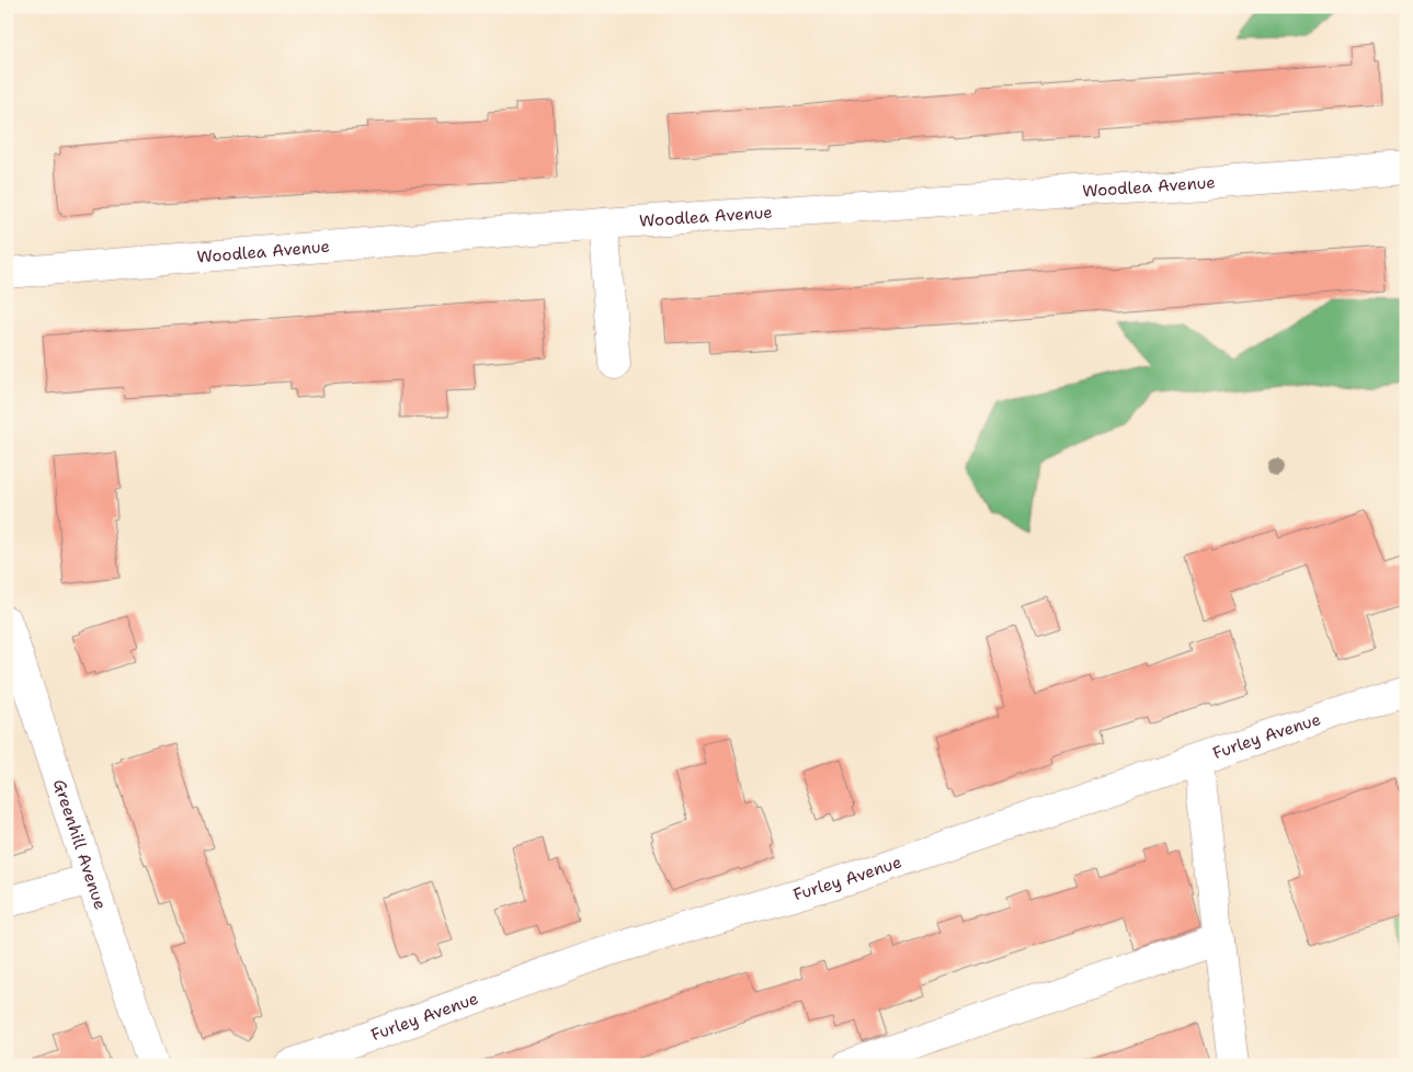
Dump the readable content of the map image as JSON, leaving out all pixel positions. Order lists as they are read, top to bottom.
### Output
{
  "streets": {
    "street": ["Woodlea Avenue", "Furley Avenue", "Greenhill Avenue"]
  }
}
